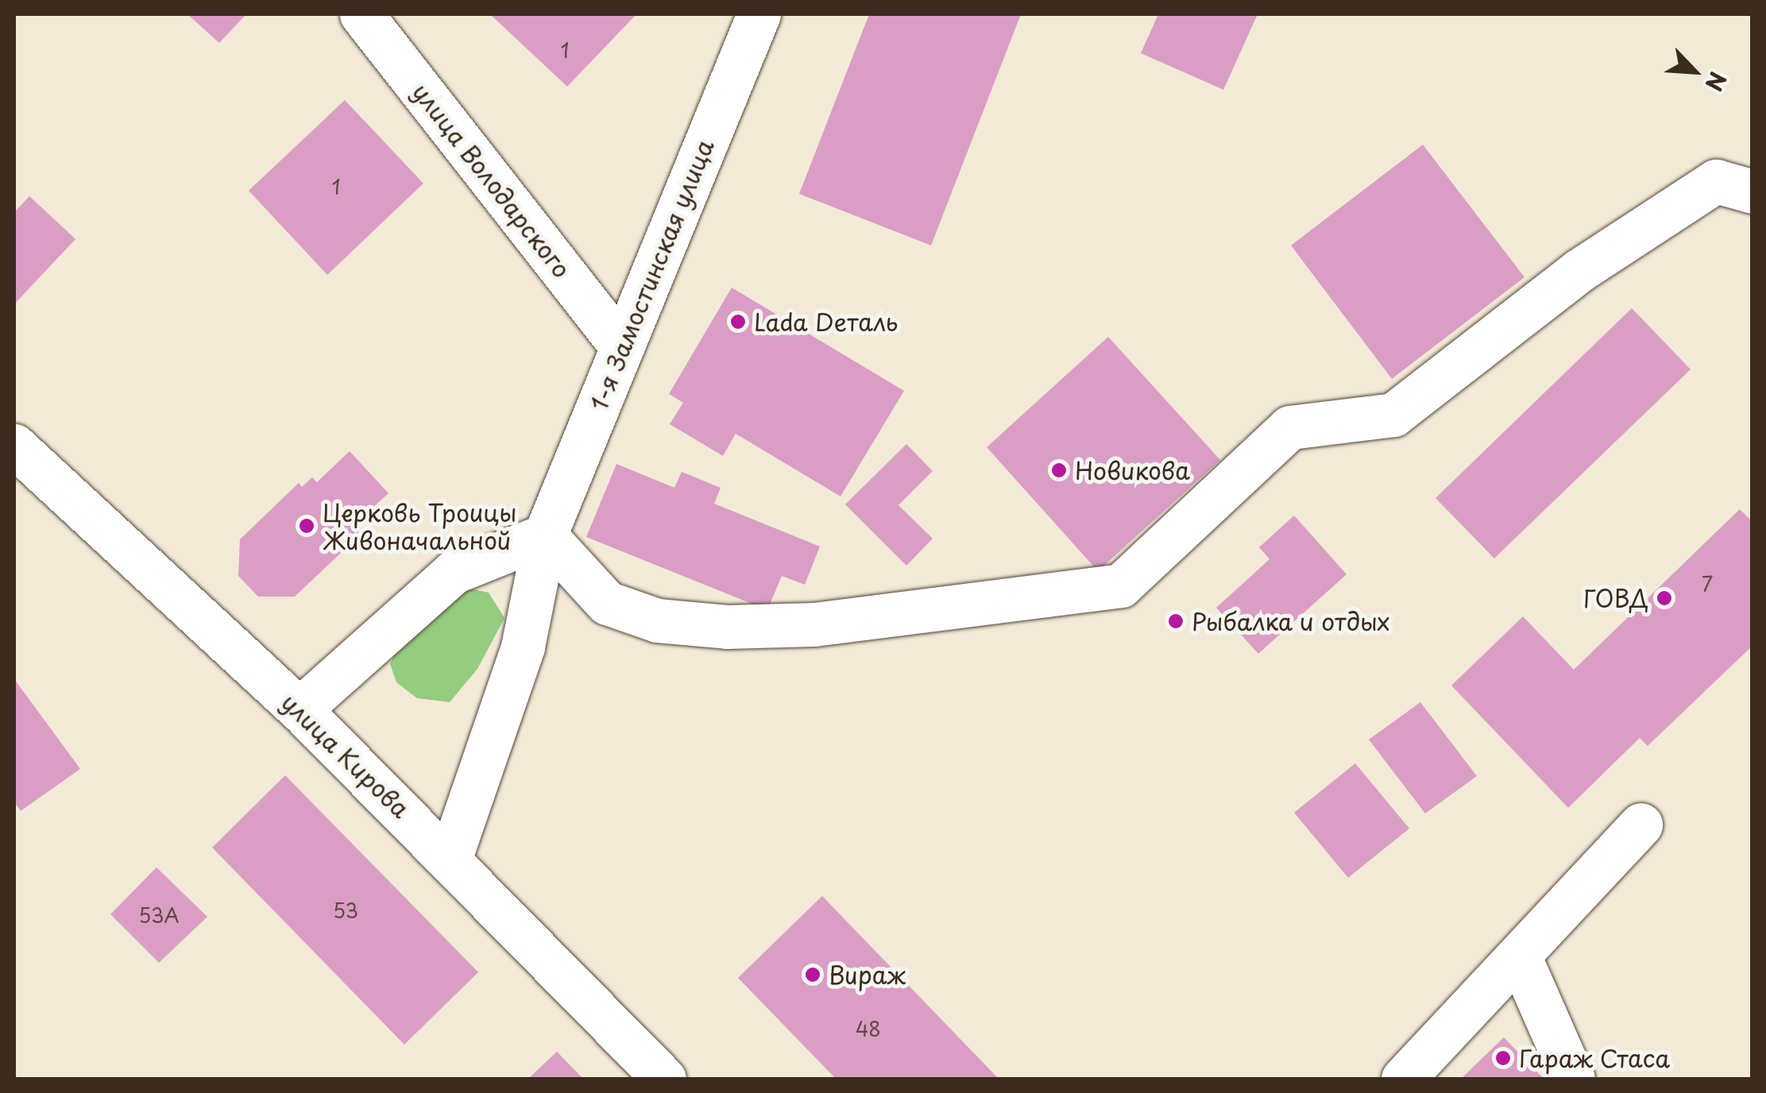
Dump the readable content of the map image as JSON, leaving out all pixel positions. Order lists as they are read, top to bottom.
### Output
{
  "streets": {
    "street": ["улица Володарского", "1-я Замостинская улица", "улица Кирова"]
  },
  "crossings": [
    ["улица Володарского", "1-я Замостинская улица"],
    ["1-я Замостинская улица", "улица Кирова"]
  ],
  "places": [
    "Lada Dеталь",
    "Новикова",
    "Церковь Троицы Живоначальной",
    "ГОВД",
    "Рыбалка и отдых",
    "Вираж",
    "Гараж Стаса"
  ],
  "house_numbers": [
    "1",
    "1",
    "7",
    "53",
    "53А",
    "48"
  ],
  "north": "bottom right"
}
